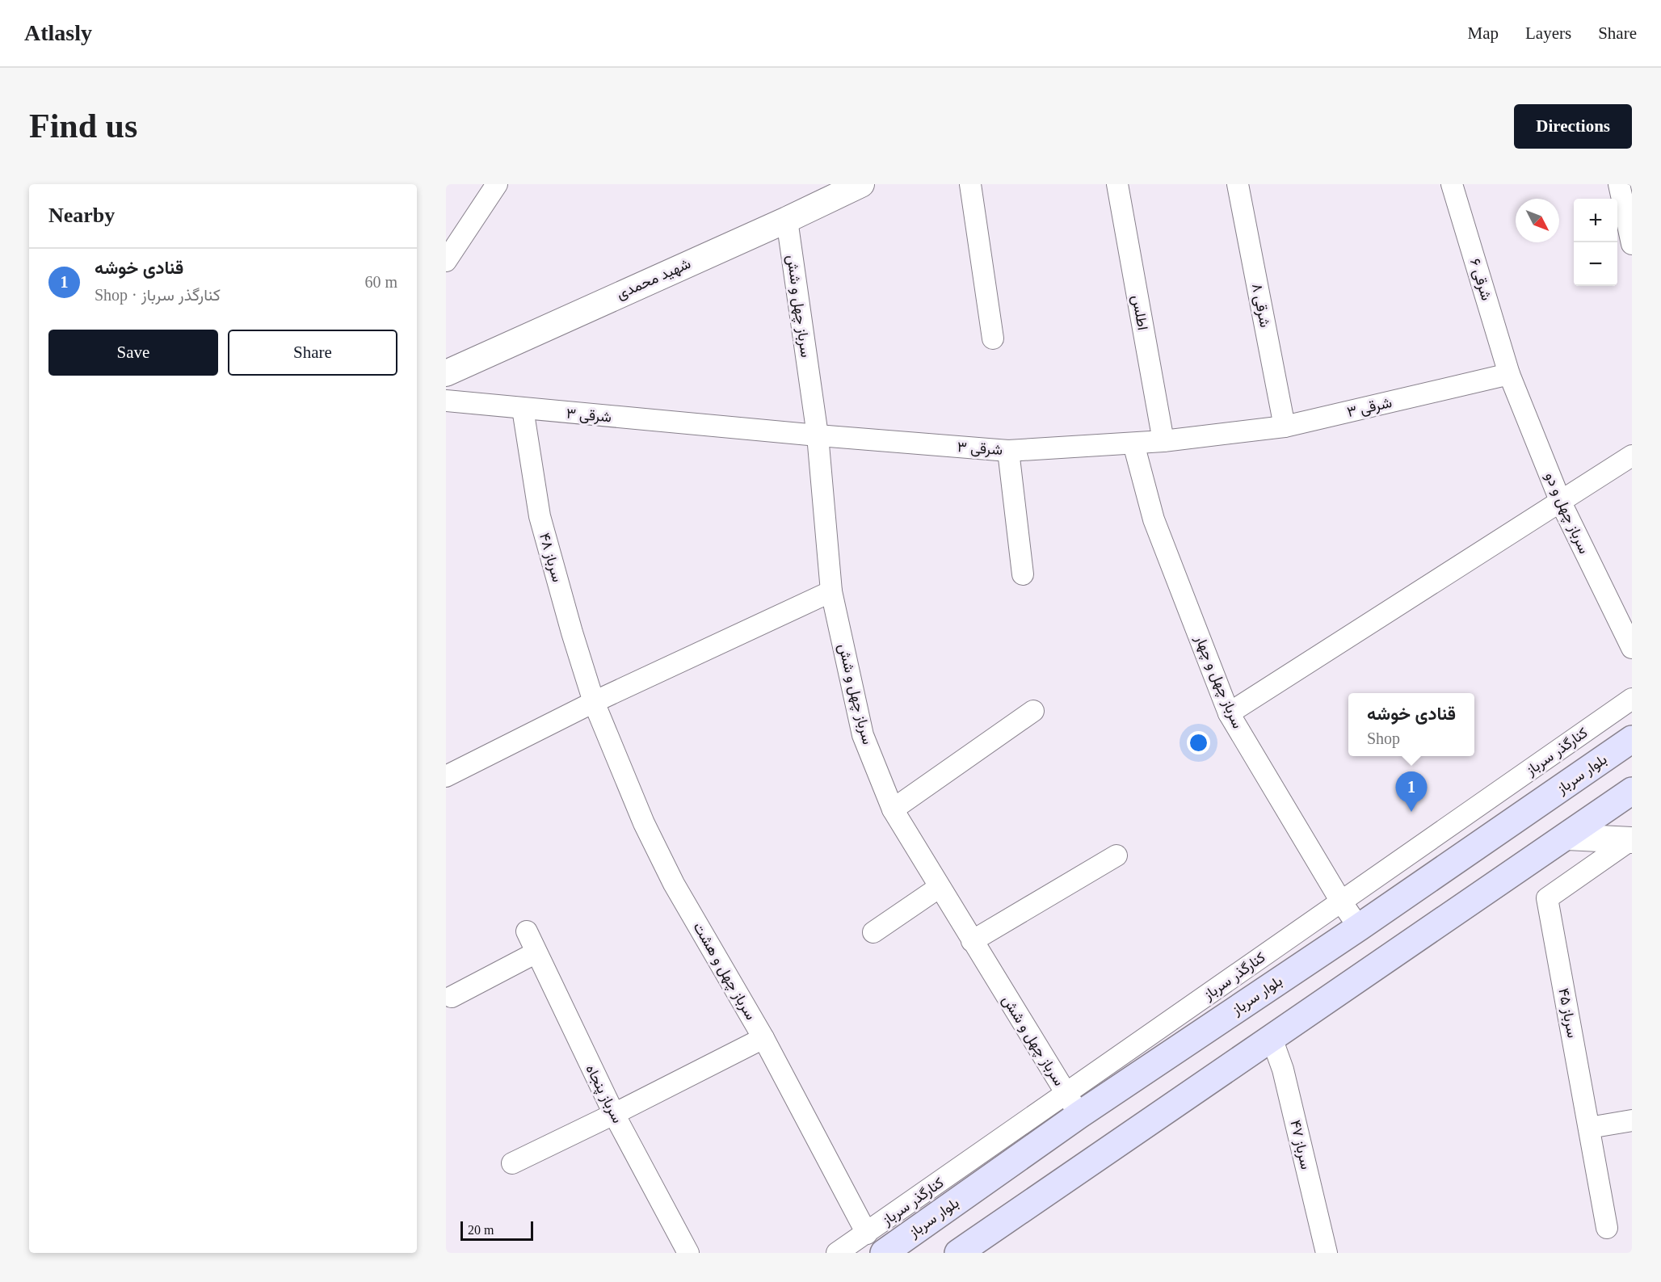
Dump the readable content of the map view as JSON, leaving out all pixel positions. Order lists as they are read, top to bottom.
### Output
{
  "streets": {
    "main road": ["بلوار سرباز"],
    "street": [
      "شهید محمدی",
      "۶ شرقی",
      "۸ شرقی",
      "سرباز چهل و شش",
      "اطلس",
      "شرقی ۳",
      "سرباز چهل و دو",
      "سرباز ۴۸",
      "سرباز چهل و چهار",
      "کنارگذر سرباز",
      "سرباز چهل و هشت",
      "سرباز ۴۵",
      "سرباز پنجاه",
      "سرباز ۴۷"
    ]
  },
  "crossings": [
    ["شهید محمدی", "سرباز چهل و شش"],
    ["۶ شرقی", "شرقی ۳"],
    ["۶ شرقی", "سرباز چهل و دو"],
    ["۸ شرقی", "شرقی ۳"],
    ["سرباز چهل و شش", "شرقی ۳"],
    ["سرباز چهل و شش", "کنارگذر سرباز"],
    ["سرباز چهل و شش", "بلوار سرباز"],
    ["اطلس", "شرقی ۳"],
    ["شرقی ۳", "سرباز چهل و دو"],
    ["شرقی ۳", "سرباز ۴۸"],
    ["شرقی ۳", "سرباز چهل و چهار"],
    ["سرباز ۴۸", "سرباز چهل و هشت"],
    ["سرباز چهل و چهار", "کنارگذر سرباز"],
    ["سرباز چهل و چهار", "بلوار سرباز"],
    ["کنارگذر سرباز", "بلوار سرباز"],
    ["کنارگذر سرباز", "سرباز چهل و هشت"],
    ["بلوار سرباز", "سرباز چهل و هشت"]
  ],
  "scale_bar": "20 m",
  "north": "bottom right",
  "page": {
    "header": "Atlasly",
    "nav": ["Map", "Layers", "Share"],
    "buttons": [
      "Directions",
      ["Save", "Share"]
    ],
    "title": "Find us",
    "heading": "Nearby",
    "map_buttons": ["+", "−"],
    "list": [
      {
        "mark": "1",
        "name": "قنادی خوشه",
        "note": "Shop · کنارگذر سرباز",
        "value": "60 m"
      }
    ],
    "popup": ["قنادی خوشه", "Shop"],
    "pins": "1",
    "scale": "20 m"
  }
}
